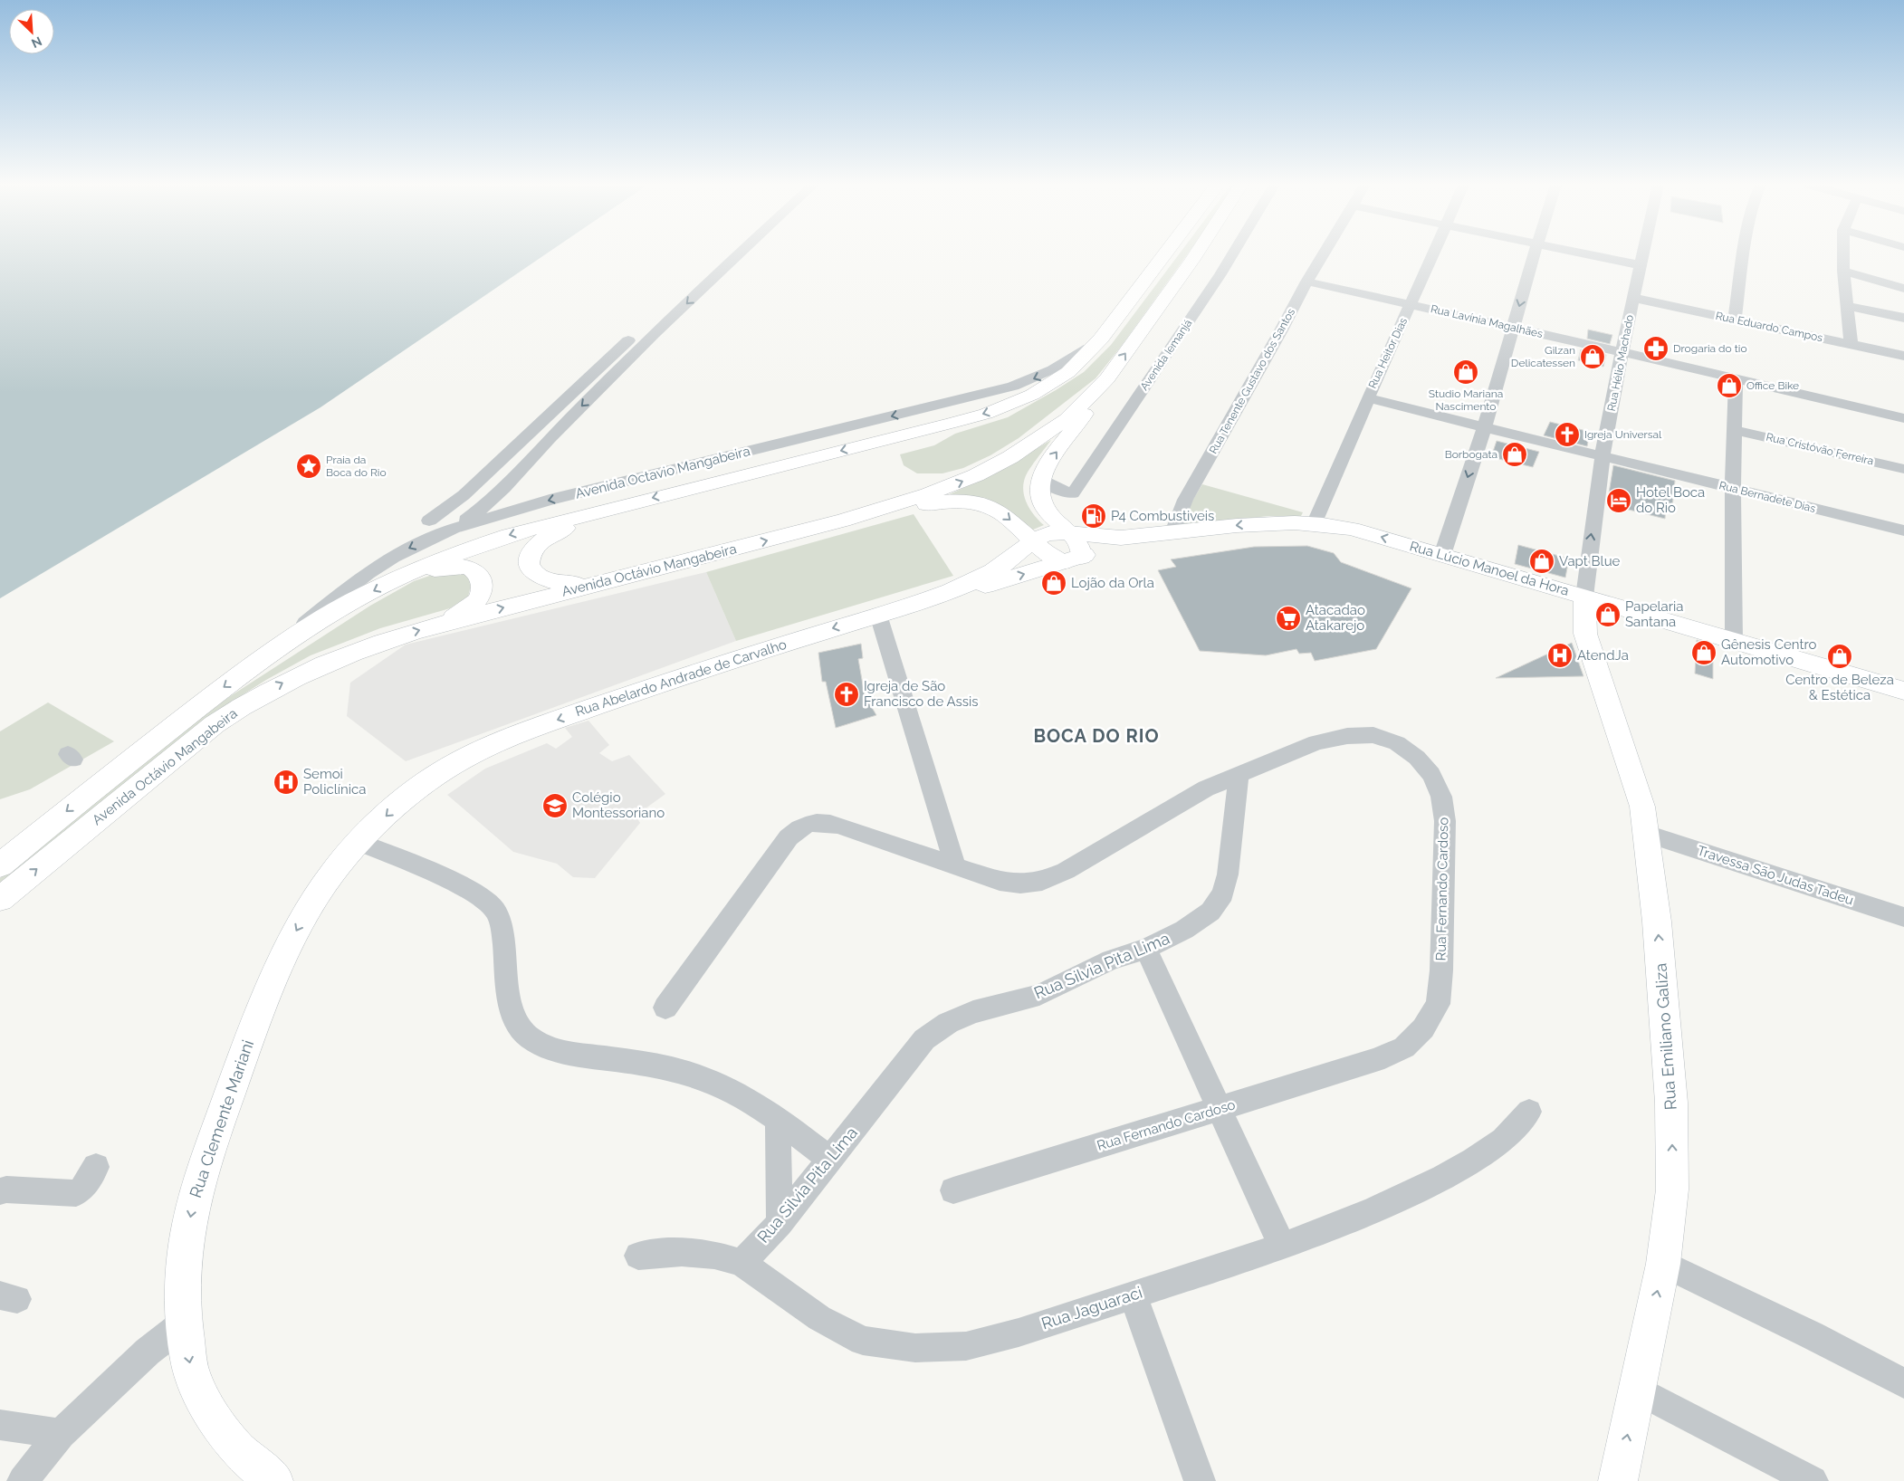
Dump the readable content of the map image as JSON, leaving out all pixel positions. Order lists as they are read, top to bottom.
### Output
{
  "streets": {
    "main road": [
      "Rua Lúcio Manoel da Hora",
      "Avenida Octávio Mangabeira",
      "Rua Abelardo Andrade de Carvalho",
      "Rua Emiliano Galiza",
      "Rua Clemente Mariani"
    ],
    "street": [
      "Rua Lavínia Magalhães",
      "Rua Eduardo Campos",
      "Rua Heitor Dias",
      "Avenida Iemanjá",
      "Rua Hélio Machado",
      "Rua Tenente Gustavo dos Santos",
      "Rua Cristóvão Ferreira",
      "Avenida Octavio Mangabeira",
      "Rua Bernadete Dias",
      "Travessa São Judas Tadeu",
      "Rua Fernando Cardoso",
      "Rua Silvia Pita Lima",
      "Rua Jaguaraci"
    ]
  },
  "crossings": [
    ["Rua Lavínia Magalhães", "Rua Heitor Dias"],
    ["Rua Lavínia Magalhães", "Rua Hélio Machado"],
    ["Rua Lavínia Magalhães", "Rua Tenente Gustavo dos Santos"],
    ["Rua Eduardo Campos", "Rua Hélio Machado"],
    ["Rua Heitor Dias", "Rua Bernadete Dias"],
    ["Rua Heitor Dias", "Rua Lúcio Manoel da Hora"],
    ["Rua Hélio Machado", "Rua Bernadete Dias"],
    ["Rua Hélio Machado", "Rua Lúcio Manoel da Hora"],
    ["Rua Hélio Machado", "Rua Emiliano Galiza"],
    ["Rua Tenente Gustavo dos Santos", "Rua Lúcio Manoel da Hora"],
    ["Rua Tenente Gustavo dos Santos", "Rua Abelardo Andrade de Carvalho"],
    ["Avenida Octavio Mangabeira", "Avenida Octávio Mangabeira"],
    ["Rua Lúcio Manoel da Hora", "Rua Abelardo Andrade de Carvalho"],
    ["Rua Lúcio Manoel da Hora", "Rua Emiliano Galiza"],
    ["Rua Abelardo Andrade de Carvalho", "Rua Clemente Mariani"],
    ["Travessa São Judas Tadeu", "Rua Emiliano Galiza"],
    ["Rua Fernando Cardoso", "Rua Silvia Pita Lima"],
    ["Rua Silvia Pita Lima", "Rua Jaguaraci"]
  ],
  "one_way": ["Rua Lúcio Manoel da Hora", "Rua Emiliano Galiza", "Rua Clemente Mariani"],
  "districts": ["BOCA DO RIO"],
  "places": {
    "pharmacy": ["Drogaria do tio"],
    "shop": [
      "Gilzan Delicatessen",
      "Studio Mariana Nascimento",
      "Office Bike",
      "Borbogata",
      "Vapt Blue",
      "Lojão da Orla",
      "Papelaria Santana",
      "Gênesis Centro Automotivo",
      "Centro de Beleza & Estética"
    ],
    "church": ["Igreja Universal", "Igreja de São Francisco de Assis"],
    "place": ["Praia da Boca do Rio"],
    "hotel": ["Hotel Boca do Rio"],
    "fuel station": ["P4 Combustiveis"],
    "supermarket": ["Atacadao Atakarejo"],
    "hospital": ["AtendJa", "Semoi Policlínica"],
    "school or university": ["Colégio Montessoriano"]
  },
  "north": "bottom right"
}
